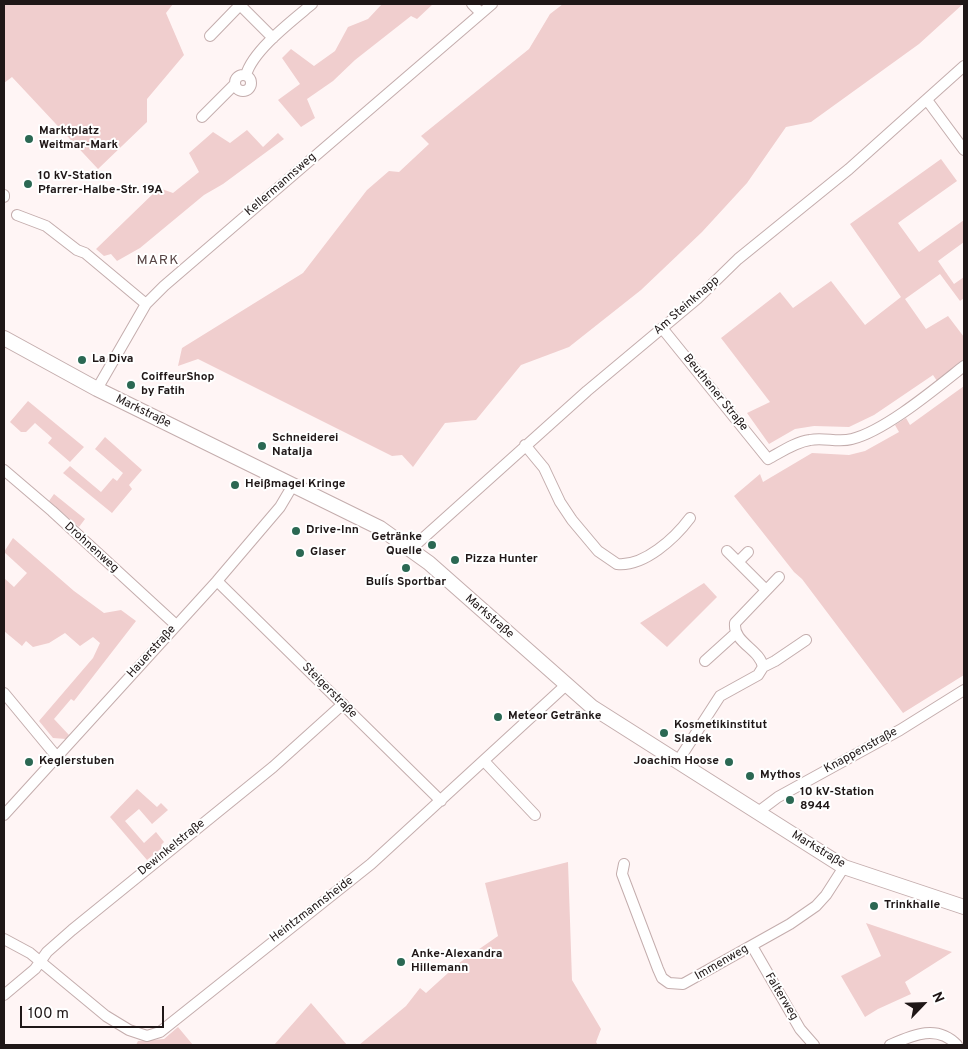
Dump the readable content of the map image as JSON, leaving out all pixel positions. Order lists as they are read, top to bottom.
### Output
{
  "streets": {
    "main road": ["Markstraße"],
    "street": [
      "Kellermannsweg",
      "Am Steinknapp",
      "Beuthener Straße",
      "Drohnenweg",
      "Hauerstraße",
      "Steigerstraße",
      "Knappenstraße",
      "Dewinkelstraße",
      "Heintzmannsheide",
      "Immenweg",
      "Falterweg"
    ]
  },
  "crossings": [
    ["Kellermannsweg", "Markstraße"],
    ["Am Steinknapp", "Beuthener Straße"],
    ["Am Steinknapp", "Markstraße"],
    ["Markstraße", "Hauerstraße"],
    ["Markstraße", "Knappenstraße"],
    ["Markstraße", "Heintzmannsheide"],
    ["Markstraße", "Immenweg"],
    ["Drohnenweg", "Hauerstraße"],
    ["Hauerstraße", "Steigerstraße"],
    ["Steigerstraße", "Dewinkelstraße"],
    ["Steigerstraße", "Heintzmannsheide"],
    ["Dewinkelstraße", "Heintzmannsheide"],
    ["Immenweg", "Falterweg"]
  ],
  "districts": ["MARK"],
  "places": [
    "Marktplatz Weitmar-Mark",
    "10 kV-Station Pfarrer-Halbe-Str. 19A",
    "La Diva",
    "CoiffeurShop by Fatih",
    "Schneiderei Natalja",
    "Heißmagel Kringe",
    "Drive-Inn",
    "Getränke Quelle",
    "Glaser",
    "Pizza Hunter",
    "Bull´s Sportbar",
    "Meteor Getränke",
    "Kosmetikinstitut Sladek",
    "Keglerstuben",
    "Joachim Hoose",
    "Mythos",
    "10 kV-Station 8944",
    "Trinkhalle",
    "Anke-Alexandra Hillemann"
  ],
  "scale_bar": "100 m",
  "north": "top right"
}
